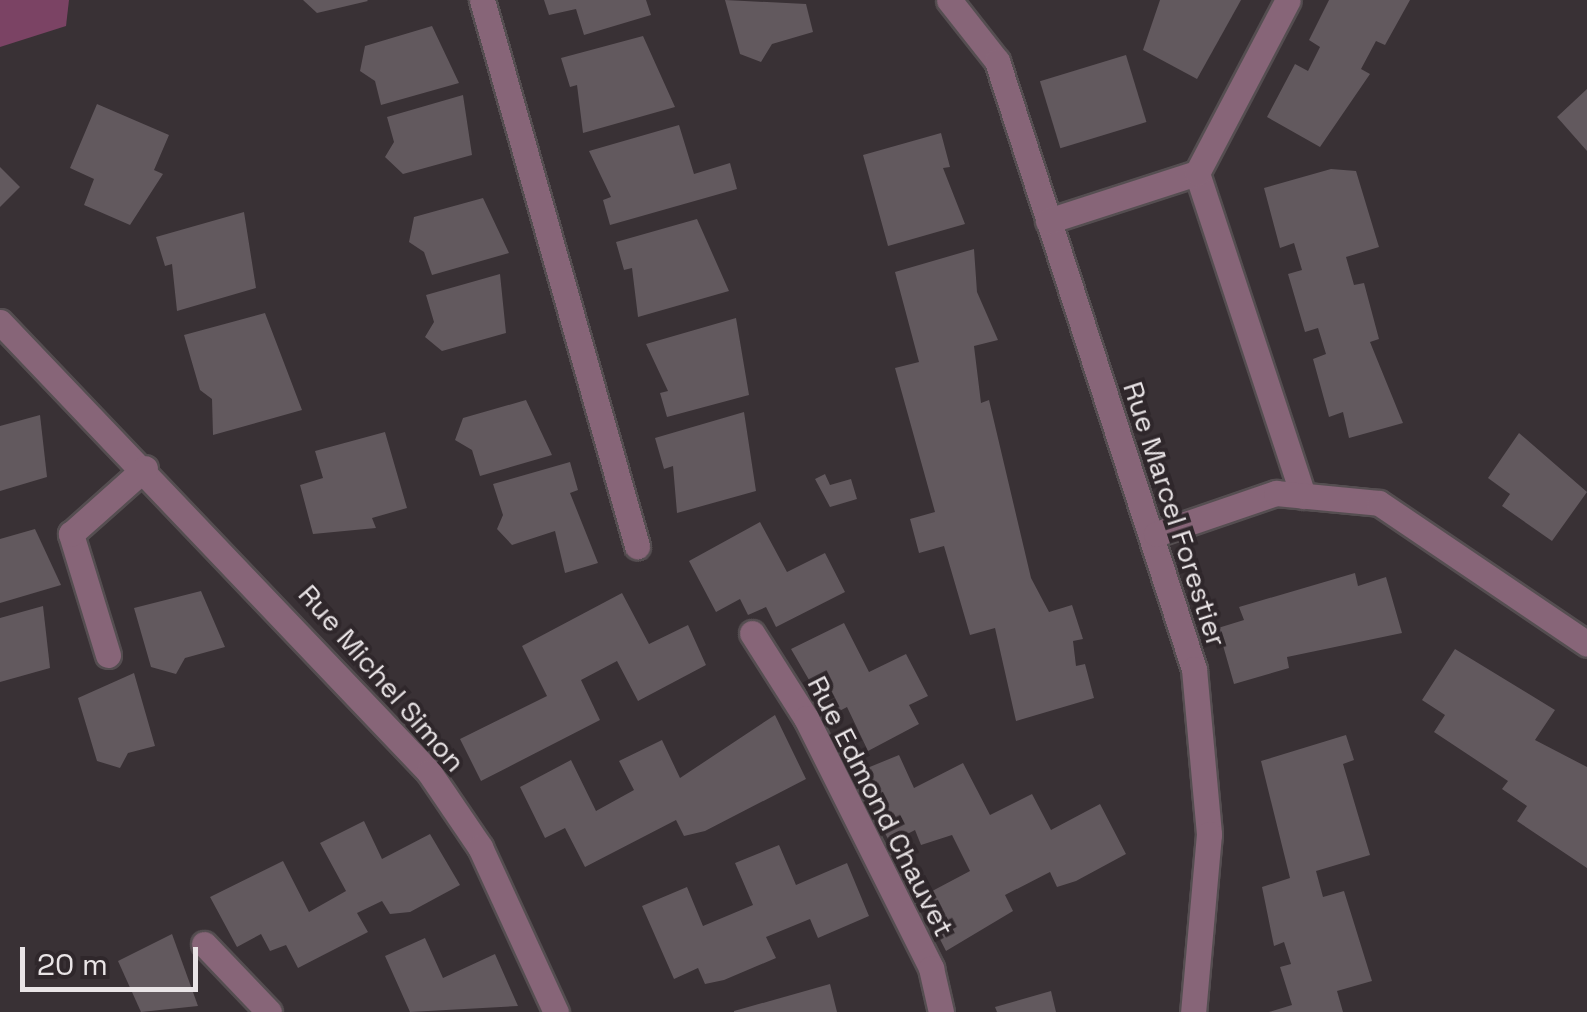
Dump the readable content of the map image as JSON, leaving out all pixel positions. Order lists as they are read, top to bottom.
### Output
{
  "streets": {
    "street": ["Rue Marcel Forestier", "Rue Michel Simon", "Rue Edmond Chauvet"]
  },
  "scale_bar": "20 m"
}
